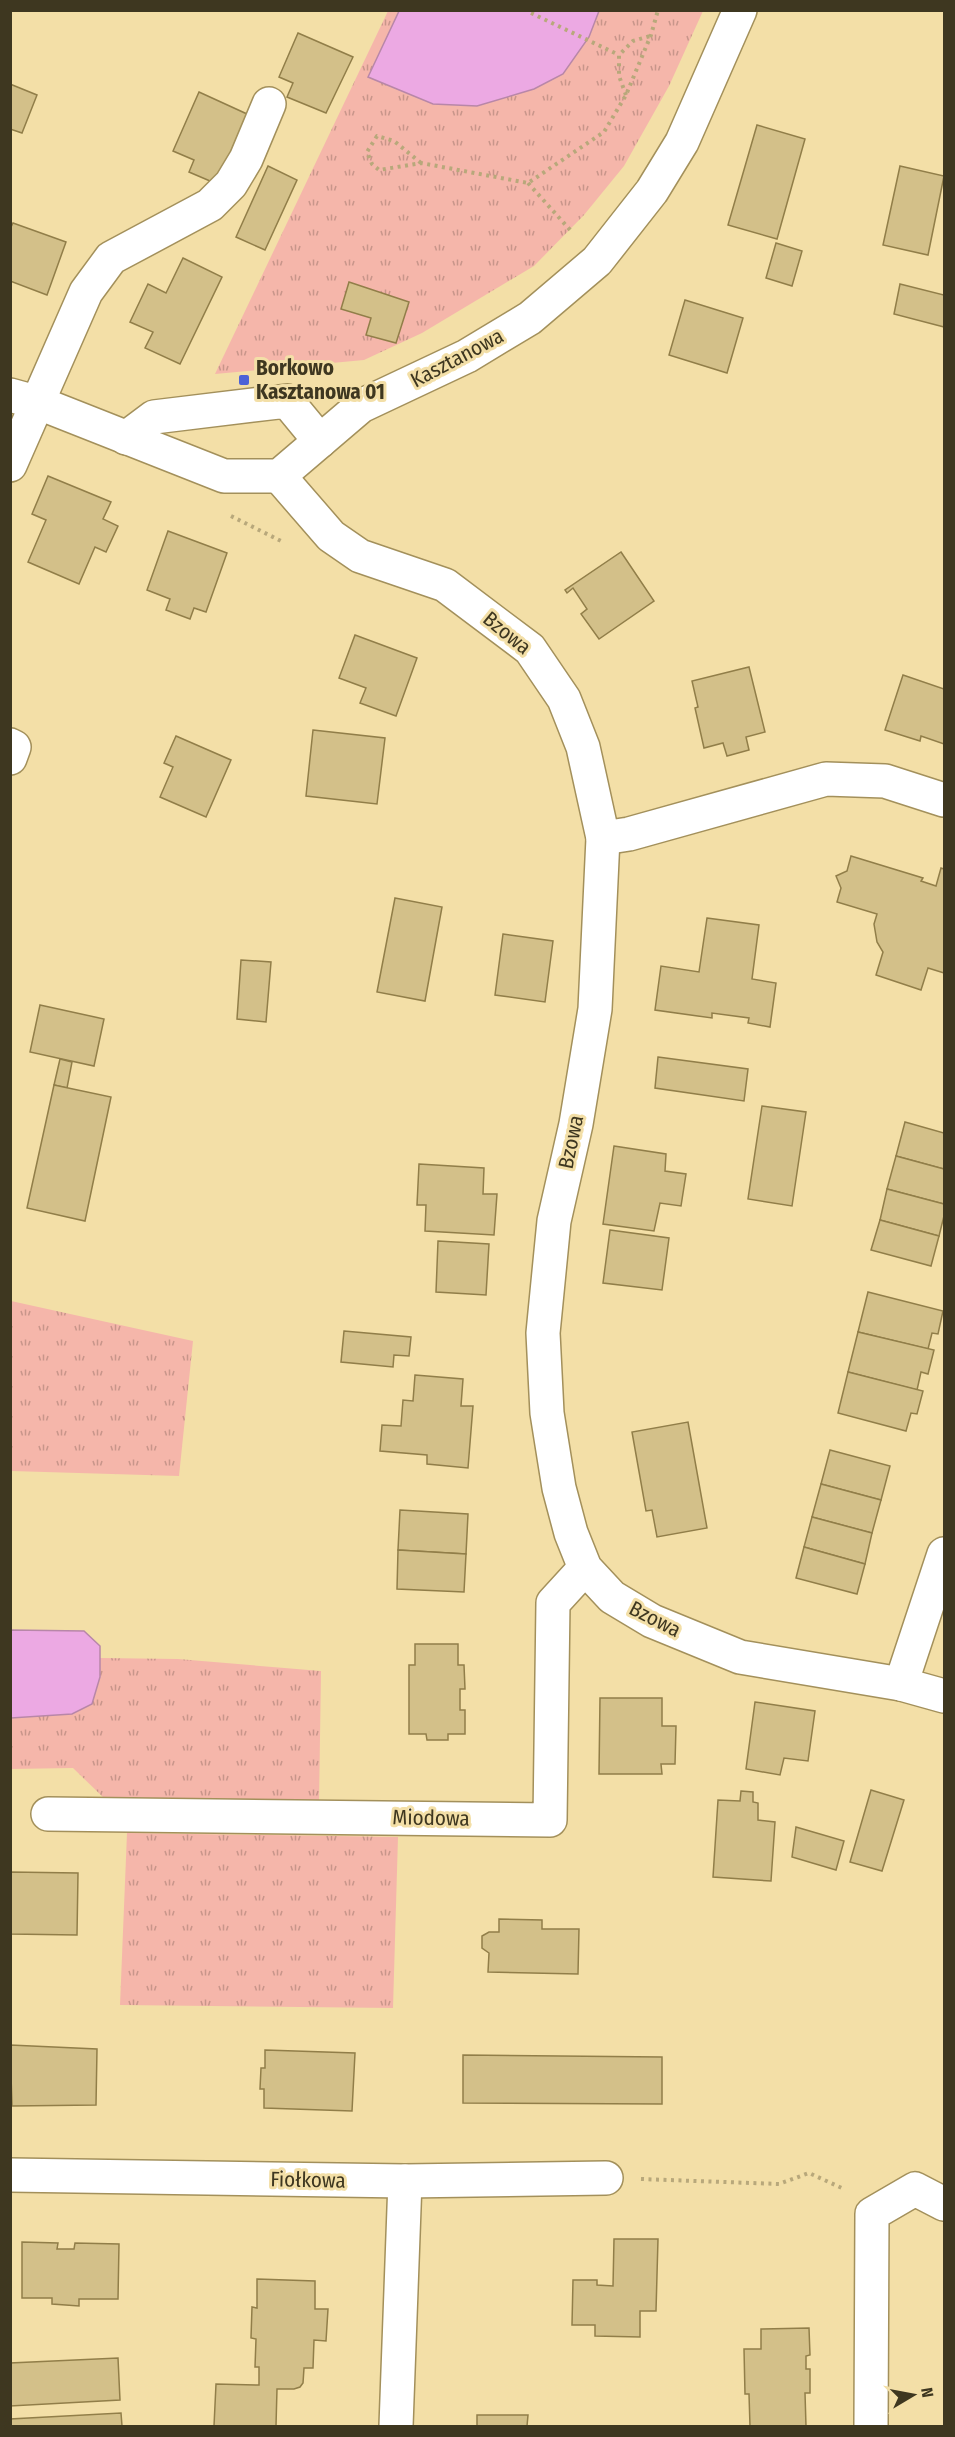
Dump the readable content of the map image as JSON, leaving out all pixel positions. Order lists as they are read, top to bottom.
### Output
{
  "streets": {
    "street": [
      "Kasztanowa",
      "Bzowa",
      "Miodowa",
      "Fiołkowa"
    ]
  },
  "crossings": [
    ["Kasztanowa", "Bzowa"],
    ["Bzowa", "Miodowa"]
  ],
  "places": {
    "transit": ["Borkowo Kasztanowa 01"]
  },
  "north": "right"
}
